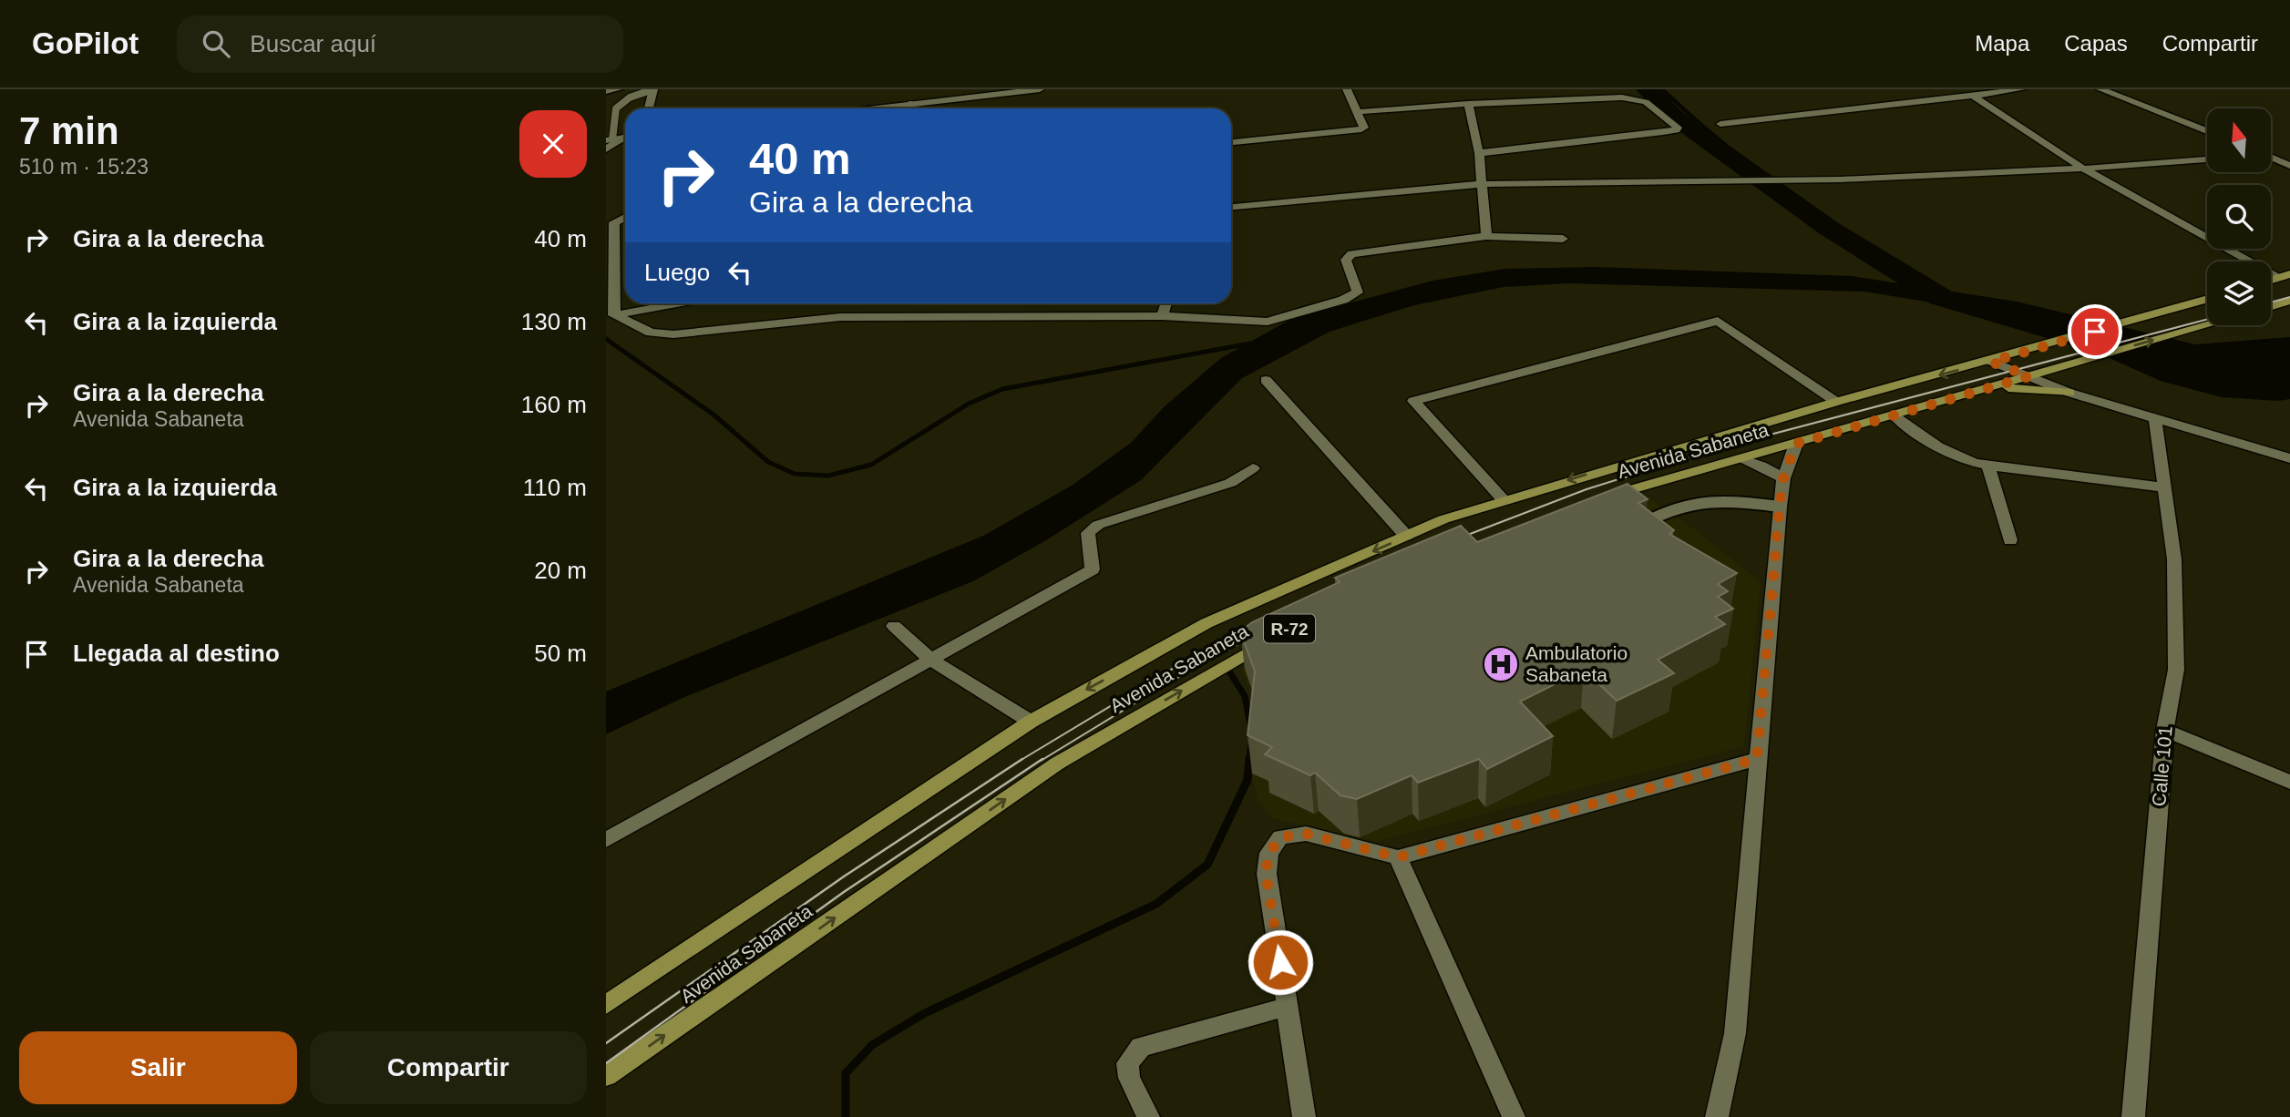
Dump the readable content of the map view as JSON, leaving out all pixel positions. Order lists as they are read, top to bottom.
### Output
{
  "streets": {
    "main road": ["Avenida Sabaneta", "R-72"],
    "street": ["Calle 101"]
  },
  "places": {
    "hospital": ["Ambulatorio Sabaneta"]
  },
  "north": "top",
  "page": {
    "header": "GoPilot",
    "search": "Buscar aquí",
    "nav": ["Mapa", "Capas", "Compartir"],
    "heading": ["7 min", "510 m · 15:23"],
    "turn": ["40 m", "Gira a la derecha"],
    "list": [
      {
        "name": "Gira a la derecha",
        "value": "40 m"
      },
      {
        "name": "Gira a la izquierda",
        "value": "130 m"
      },
      {
        "name": "Gira a la derecha",
        "note": "Avenida Sabaneta",
        "value": "160 m"
      },
      {
        "name": "Gira a la izquierda",
        "value": "110 m"
      },
      {
        "name": "Gira a la derecha",
        "note": "Avenida Sabaneta",
        "value": "20 m"
      },
      {
        "name": "Llegada al destino",
        "value": "50 m"
      }
    ],
    "then": "Luego",
    "buttons": ["Salir", "Compartir"]
  }
}
